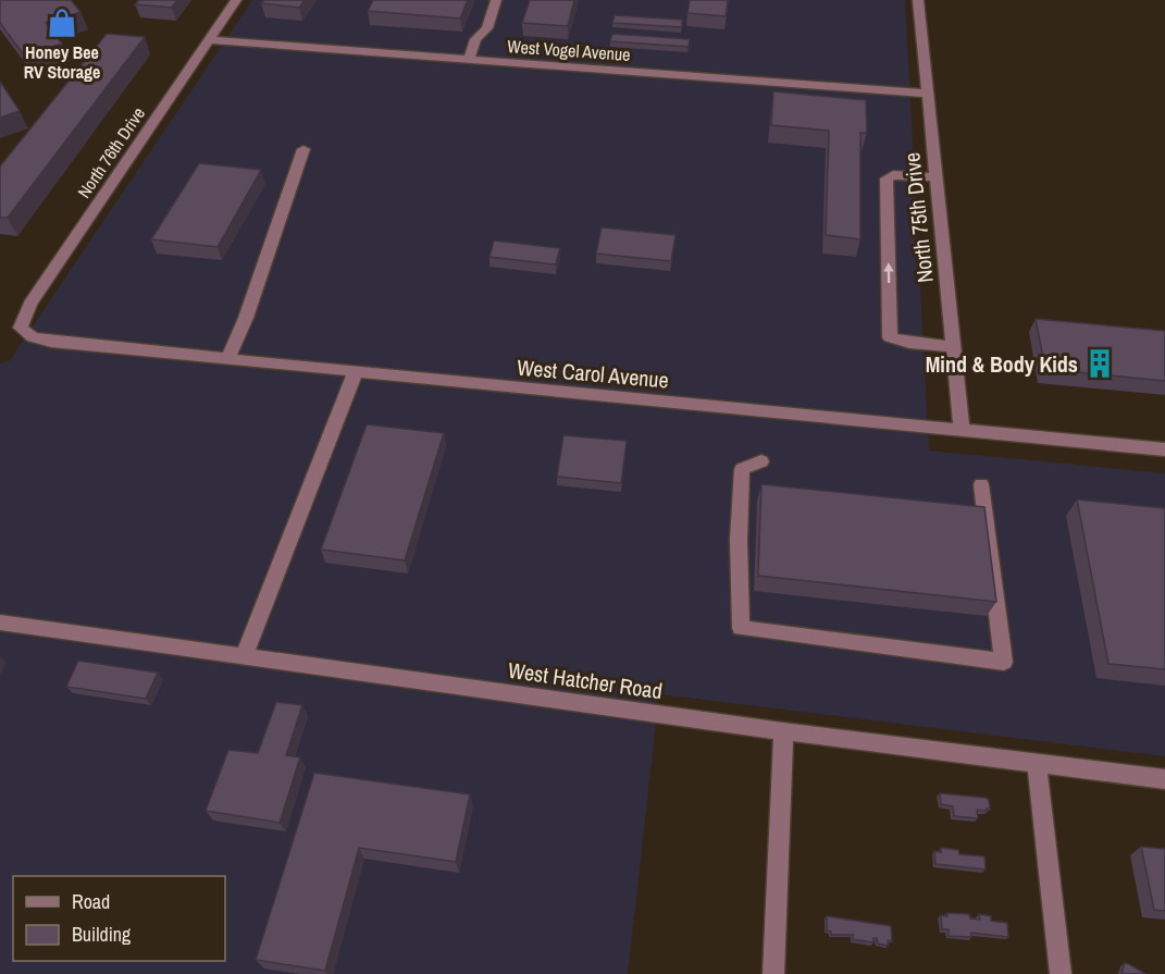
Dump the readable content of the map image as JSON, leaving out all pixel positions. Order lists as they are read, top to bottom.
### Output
{
  "streets": {
    "street": [
      "West Vogel Avenue",
      "North 76th Drive",
      "North 75th Drive",
      "West Carol Avenue",
      "West Hatcher Road"
    ]
  },
  "crossings": [
    ["West Vogel Avenue", "North 76th Drive"],
    ["West Vogel Avenue", "North 75th Drive"],
    ["North 76th Drive", "West Carol Avenue"],
    ["North 75th Drive", "West Carol Avenue"]
  ],
  "places": {
    "shop": ["Honey Bee RV Storage"],
    "building": ["Mind & Body Kids"]
  },
  "legend": ["Road", "Building"]
}
